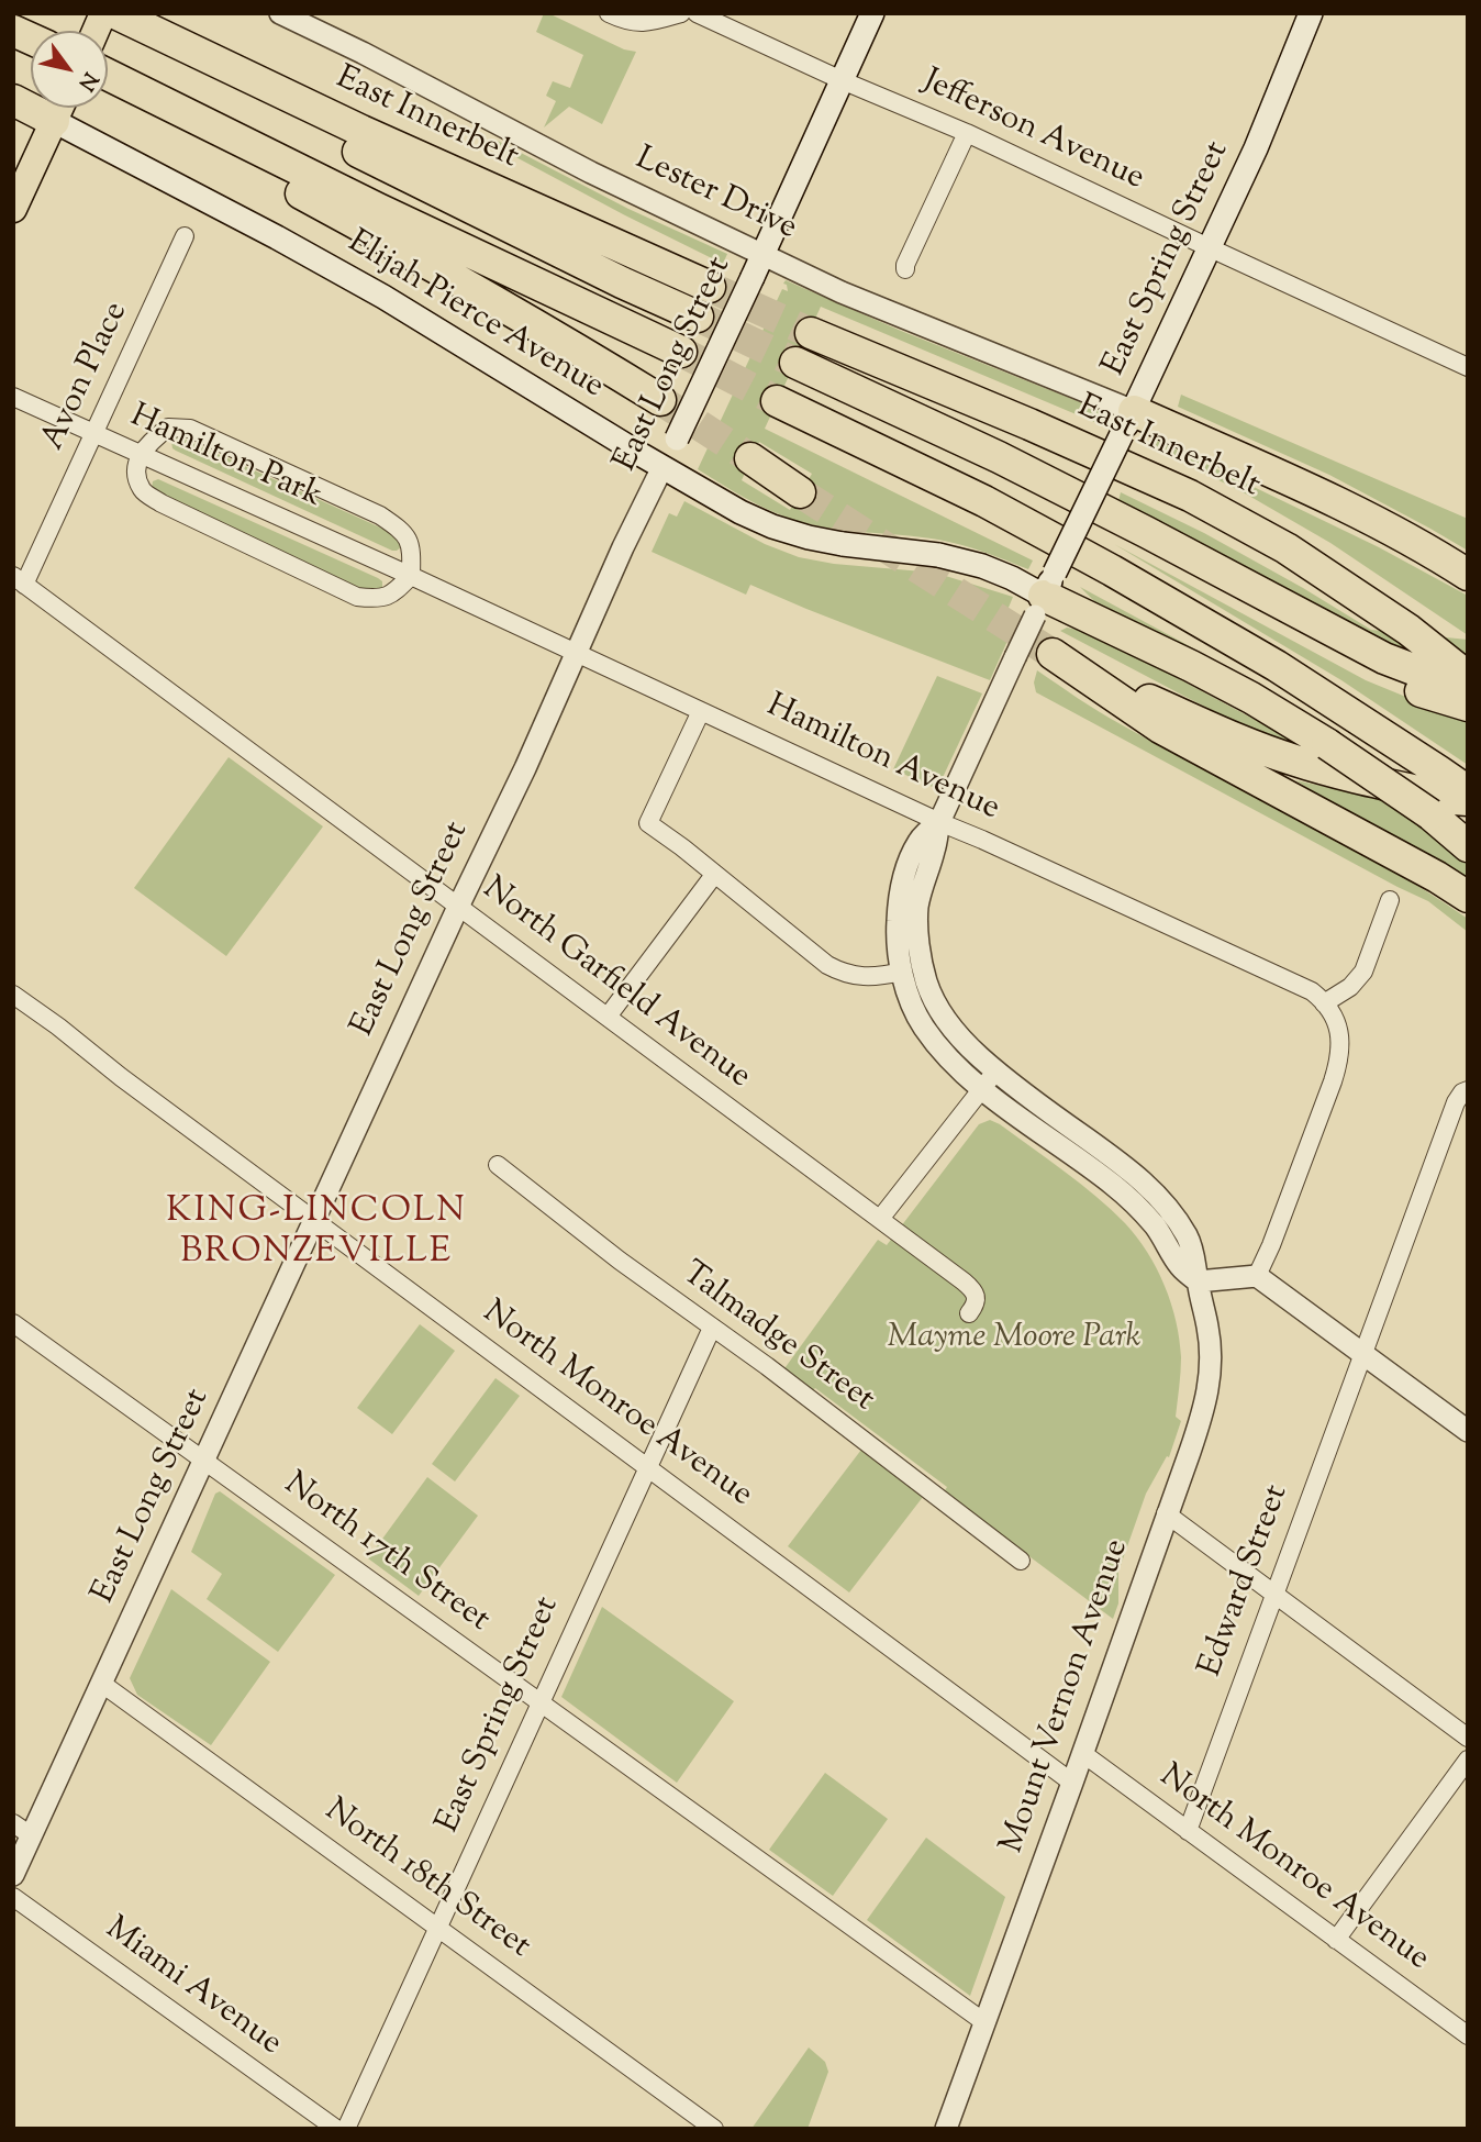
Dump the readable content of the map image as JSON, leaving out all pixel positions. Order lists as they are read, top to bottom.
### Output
{
  "streets": {
    "highway": ["East Innerbelt"],
    "main road": ["East Spring Street", "Elijah Pierce Avenue", "East Long Street"],
    "street": [
      "Jefferson Avenue",
      "Lester Drive",
      "Avon Place",
      "Hamilton Park",
      "Hamilton Avenue",
      "North Garfield Avenue",
      "Talmadge Street",
      "North Monroe Avenue",
      "North 17th Street",
      "Edward Street",
      "Mount Vernon Avenue",
      "North 18th Street",
      "Miami Avenue"
    ]
  },
  "crossings": [
    ["Jefferson Avenue", "East Spring Street"],
    ["Jefferson Avenue", "East Long Street"],
    ["Lester Drive", "East Spring Street"],
    ["Lester Drive", "East Long Street"],
    ["East Spring Street", "Elijah Pierce Avenue"],
    ["East Spring Street", "Hamilton Avenue"],
    ["East Spring Street", "Talmadge Street"],
    ["East Spring Street", "North Monroe Avenue"],
    ["East Spring Street", "North 17th Street"],
    ["East Spring Street", "North 18th Street"],
    ["Elijah Pierce Avenue", "East Long Street"],
    ["East Long Street", "Hamilton Avenue"],
    ["East Long Street", "North Garfield Avenue"],
    ["East Long Street", "North Monroe Avenue"],
    ["East Long Street", "North 17th Street"],
    ["East Long Street", "North 18th Street"],
    ["Avon Place", "Hamilton Park"],
    ["Avon Place", "North Garfield Avenue"],
    ["Hamilton Park", "Hamilton Avenue"],
    ["North Monroe Avenue", "Edward Street"],
    ["North Monroe Avenue", "Mount Vernon Avenue"],
    ["North 17th Street", "Mount Vernon Avenue"]
  ],
  "districts": ["KING-LINCOLN BRONZEVILLE"],
  "parks": ["Mayme Moore Park"],
  "north": "bottom right"
}
